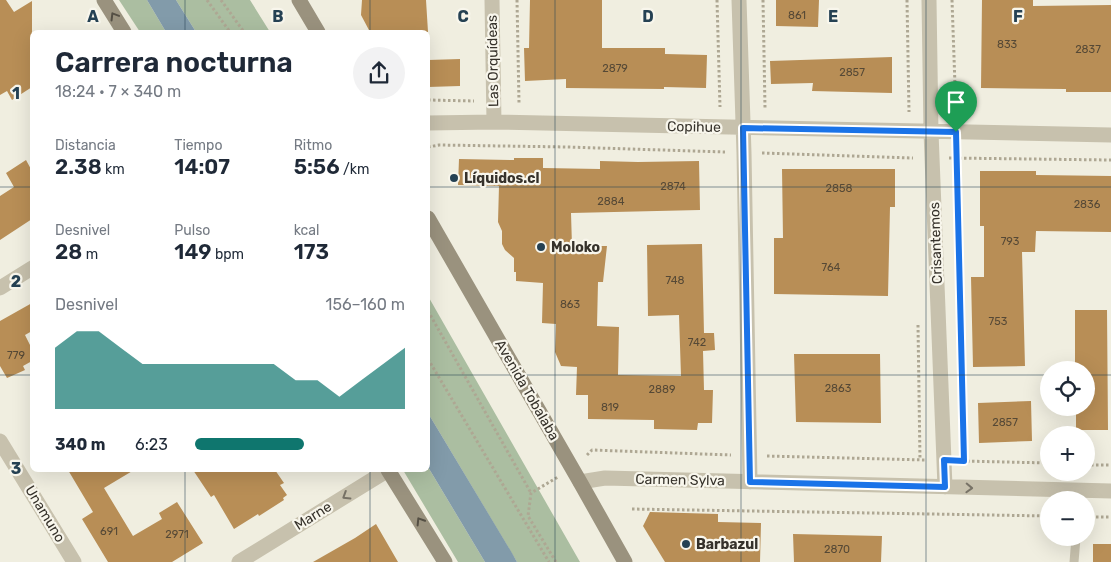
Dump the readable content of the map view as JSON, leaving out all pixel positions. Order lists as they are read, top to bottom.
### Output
{
  "streets": {
    "main road": ["Avenida Tobalaba"],
    "street": [
      "Las Orquídeas",
      "Copihue",
      "Crisantemos",
      "Carmen Sylva",
      "Unamuno",
      "Marne"
    ]
  },
  "crossings": [
    ["Las Orquídeas", "Copihue"],
    ["Copihue", "Crisantemos"],
    ["Crisantemos", "Carmen Sylva"],
    ["Avenida Tobalaba", "Carmen Sylva"]
  ],
  "one_way": ["Marne"],
  "places": ["Líquidos.cl", "Moloko", "Barbazul"],
  "house_numbers": [
    "861",
    "833",
    "2837",
    "2879",
    "2857",
    "2874",
    "2858",
    "2884",
    "2836",
    "793",
    "764",
    "748",
    "863",
    "753",
    "742",
    "779",
    "2863",
    "2889",
    "819",
    "2857",
    "691",
    "2971",
    "2870"
  ],
  "page": {
    "heading": ["Carrera nocturna", "18:24 · 7 × 340 m"],
    "stats": [
      ["Distancia", "2.38 km"],
      ["Tiempo", "14:07"],
      ["Ritmo", "5:56 /km"],
      ["Desnivel", "28 m"],
      ["Pulso", "149 bpm"],
      ["kcal", "173"]
    ],
    "chart": ["Desnivel", "156–160 m"],
    "map_buttons": ["+", "−"],
    "list": [
      {
        "name": "340 m",
        "note": "6:23"
      }
    ]
  },
  "grid": {
    "columns": [
      "A",
      "B",
      "C",
      "D",
      "E",
      "F"
    ],
    "rows": ["1", "2", "3"]
  }
}
